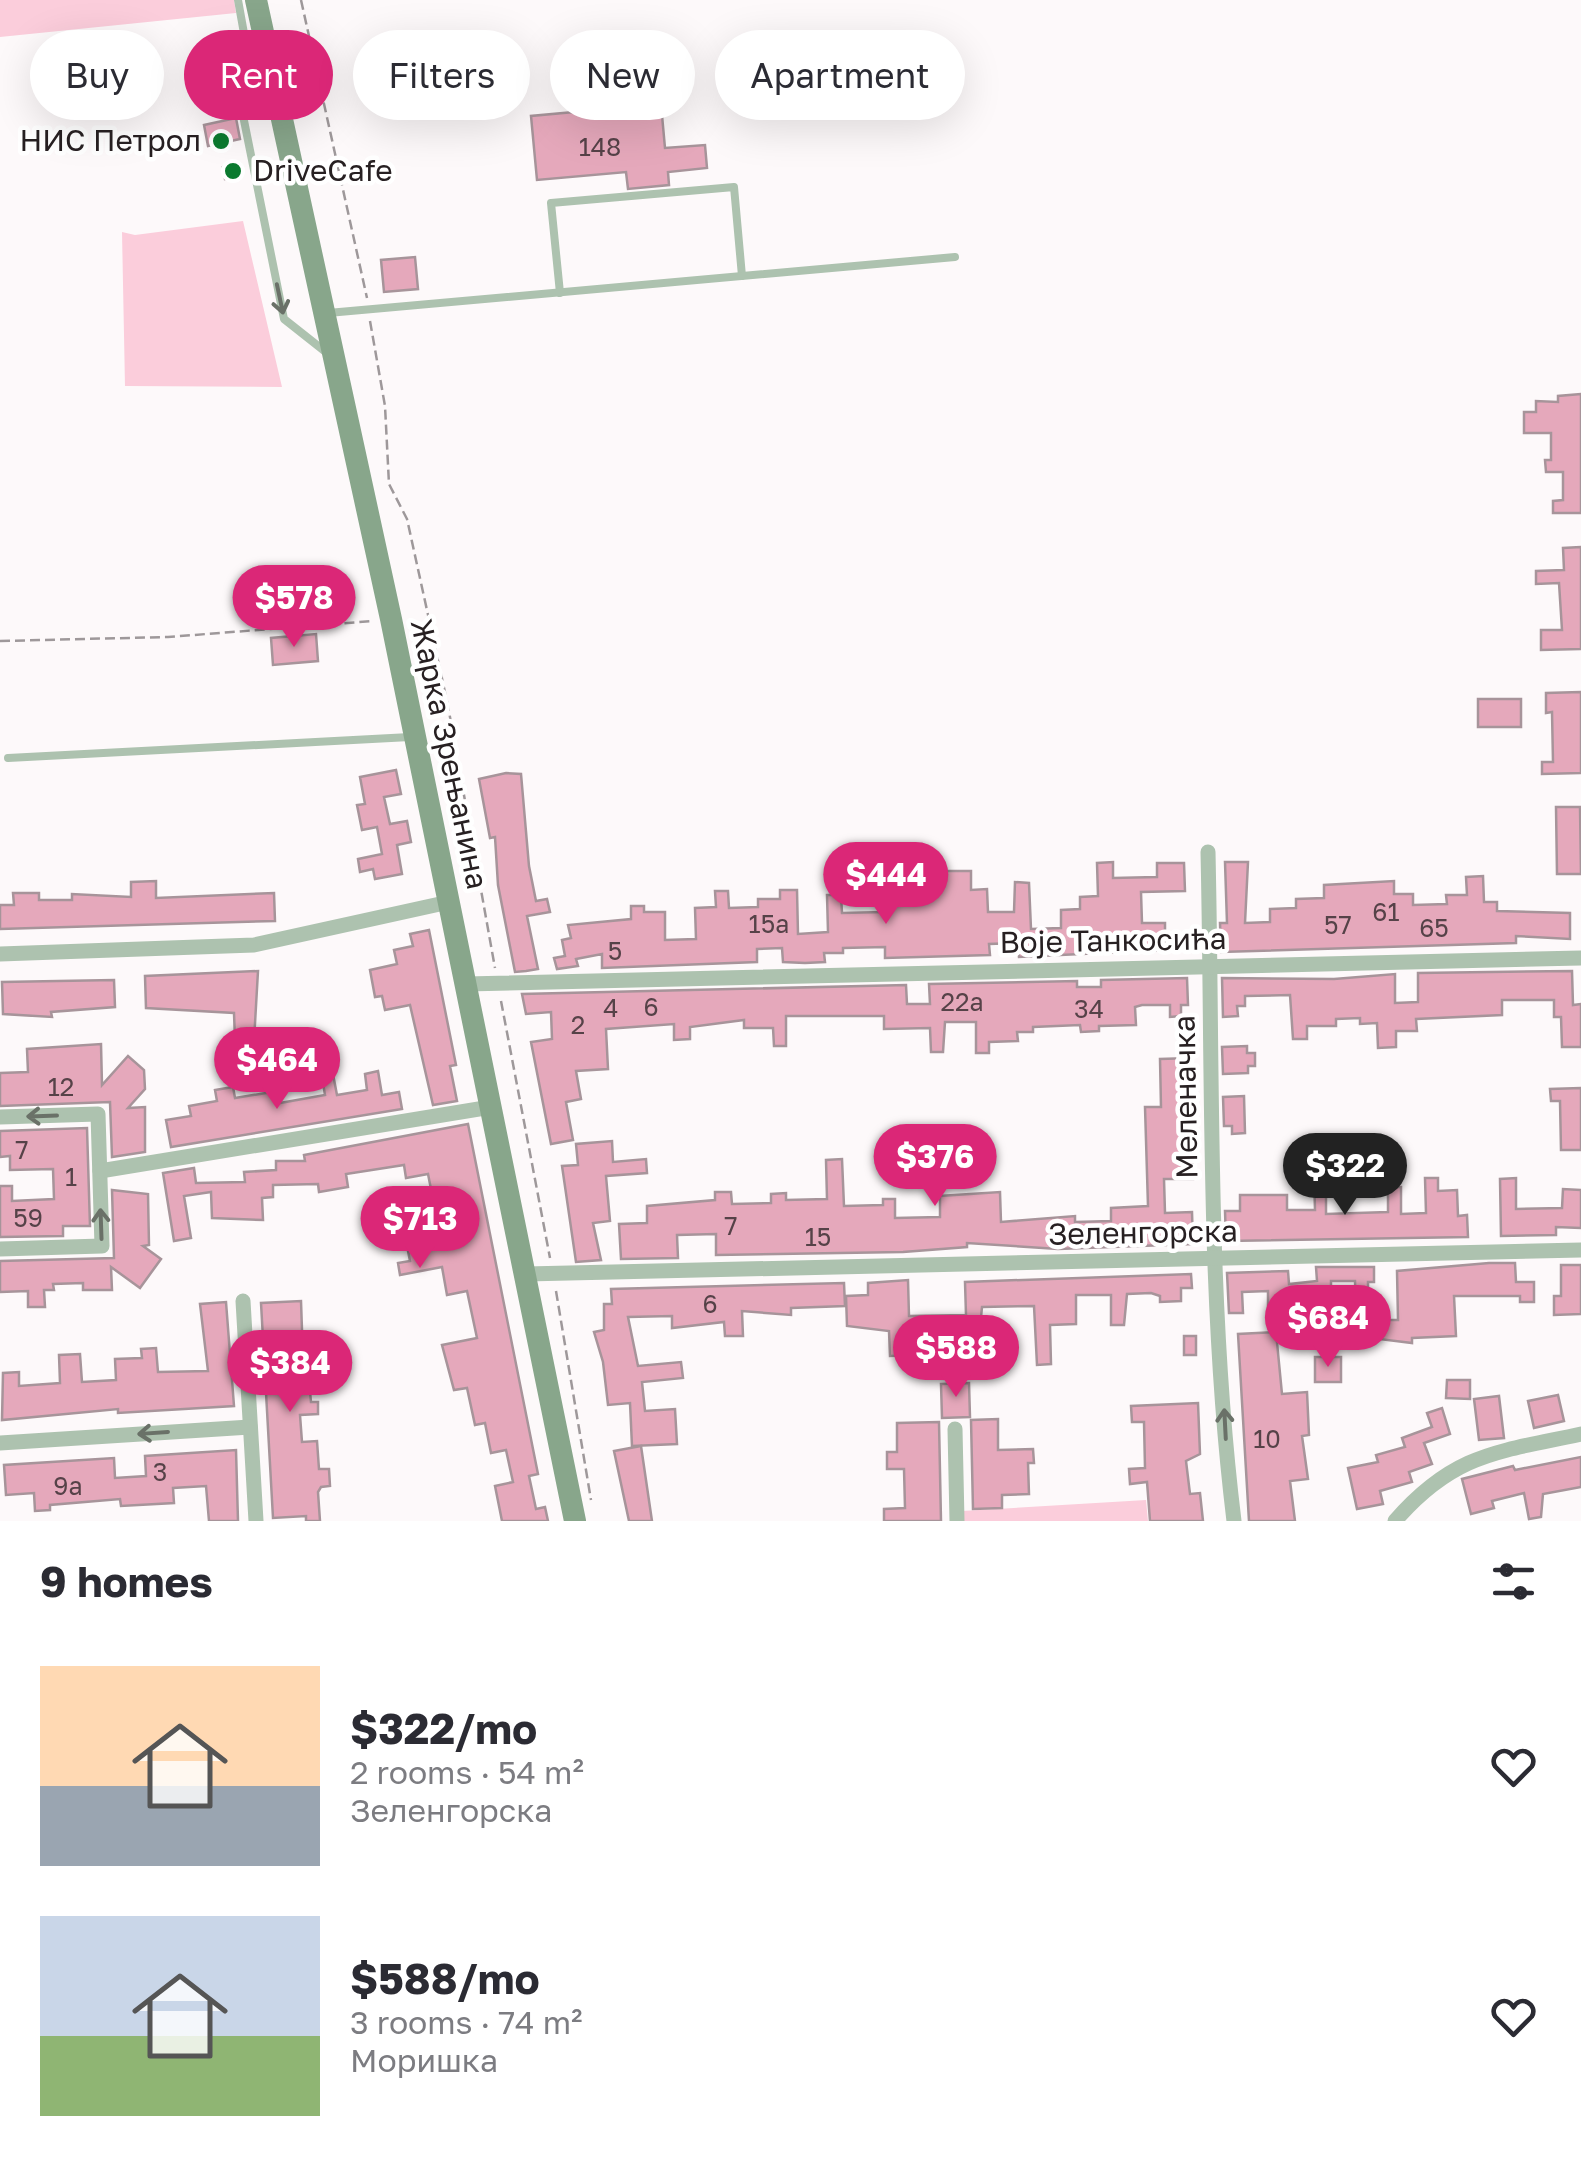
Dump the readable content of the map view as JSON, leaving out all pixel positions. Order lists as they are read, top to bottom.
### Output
{
  "streets": {
    "main road": ["Жарка Зрењанина"],
    "street": ["Воје Танкосића", "Меленачка", "Зеленгорска"]
  },
  "crossings": [
    ["Жарка Зрењанина", "Воје Танкосића"],
    ["Жарка Зрењанина", "Зеленгорска"],
    ["Воје Танкосића", "Меленачка"],
    ["Меленачка", "Зеленгорска"]
  ],
  "one_way": ["Меленачка"],
  "places": ["НИС Петрол", "DriveCafe"],
  "house_numbers": [
    "148",
    "61",
    "15a",
    "57",
    "65",
    "5",
    "22a",
    "6",
    "4",
    "34",
    "2",
    "12",
    "7",
    "1",
    "59",
    "7",
    "15",
    "6",
    "10",
    "3",
    "9a"
  ],
  "page": {
    "chip": [
      "Buy",
      "Rent",
      "Filters",
      "New",
      "Apartment"
    ],
    "price": [
      "$578",
      "$444",
      "$464",
      "$376",
      "$322",
      "$713",
      "$684",
      "$588",
      "$384"
    ],
    "heading": "9 homes",
    "list": [
      {
        "name": "$322/mo",
        "note": "2 rooms · 54 m² · Зеленгорска"
      },
      {
        "name": "$588/mo",
        "note": "3 rooms · 74 m² · Моришка"
      }
    ]
  }
}
